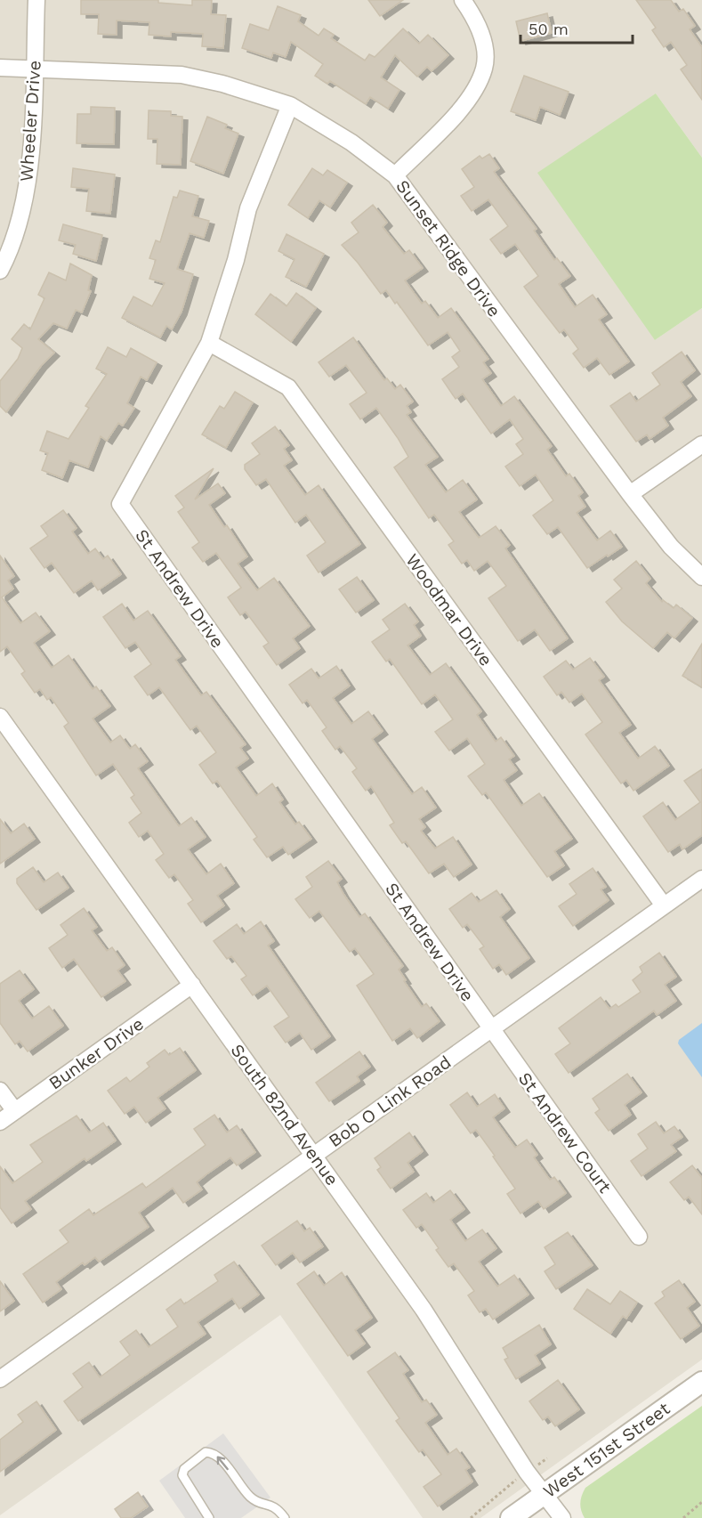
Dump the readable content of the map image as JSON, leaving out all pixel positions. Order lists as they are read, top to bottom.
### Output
{
  "streets": {
    "street": [
      "Wheeler Drive",
      "Sunset Ridge Drive",
      "St Andrew Drive",
      "Woodmar Drive",
      "Bunker Drive",
      "Bob O Link Road",
      "South 82nd Avenue",
      "St Andrew Court",
      "West 151st Street"
    ]
  },
  "crossings": [
    ["Wheeler Drive", "Sunset Ridge Drive"],
    ["Sunset Ridge Drive", "St Andrew Drive"],
    ["St Andrew Drive", "Woodmar Drive"],
    ["St Andrew Drive", "Bob O Link Road"],
    ["St Andrew Drive", "St Andrew Court"],
    ["Woodmar Drive", "Bob O Link Road"],
    ["Bunker Drive", "South 82nd Avenue"],
    ["Bob O Link Road", "South 82nd Avenue"],
    ["Bob O Link Road", "St Andrew Court"],
    ["South 82nd Avenue", "West 151st Street"]
  ],
  "scale_bar": "50 m"
}
